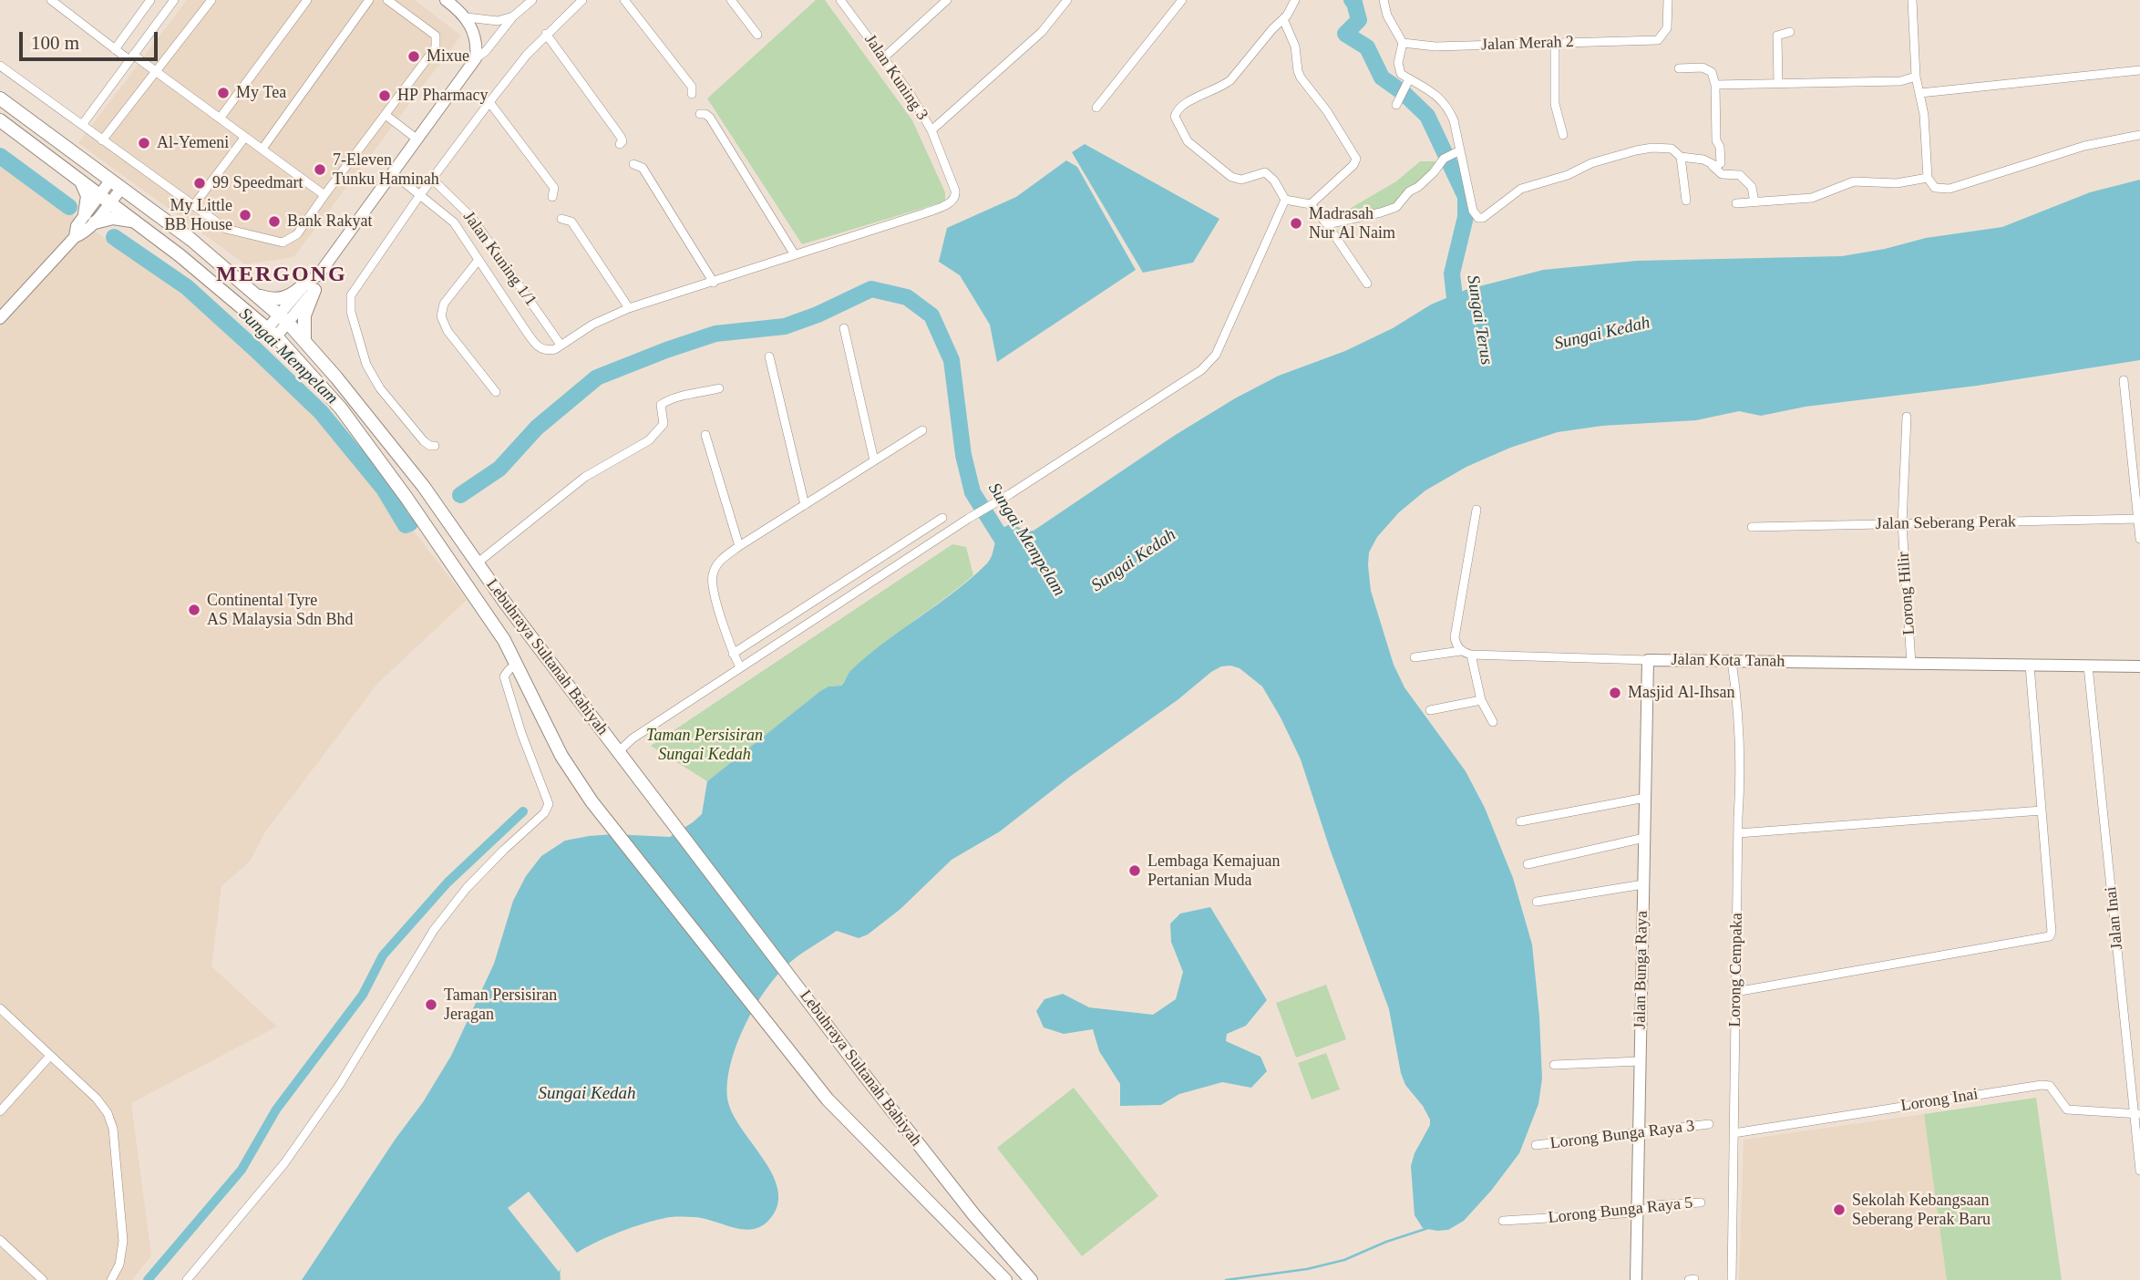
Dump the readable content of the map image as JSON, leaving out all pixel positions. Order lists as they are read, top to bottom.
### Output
{
  "streets": {
    "main road": ["Lebuhraya Sultanah Bahiyah"],
    "street": [
      "Jalan Merah 2",
      "Jalan Kuning 3",
      "Jalan Kuning 1/1",
      "Jalan Seberang Perak",
      "Lorong Hilir",
      "Jalan Kota Tanah",
      "Jalan Inai",
      "Jalan Bunga Raya",
      "Lorong Cempaka",
      "Lorong Inai",
      "Lorong Bunga Raya 3",
      "Lorong Bunga Raya 5"
    ]
  },
  "crossings": [
    ["Jalan Seberang Perak", "Lorong Hilir"],
    ["Lorong Hilir", "Jalan Kota Tanah"],
    ["Jalan Kota Tanah", "Jalan Inai"],
    ["Jalan Kota Tanah", "Jalan Bunga Raya"],
    ["Jalan Kota Tanah", "Lorong Cempaka"],
    ["Jalan Inai", "Lorong Inai"],
    ["Jalan Bunga Raya", "Lorong Bunga Raya 3"],
    ["Jalan Bunga Raya", "Lorong Bunga Raya 5"],
    ["Lorong Cempaka", "Lorong Inai"]
  ],
  "districts": ["MERGONG"],
  "water": ["Sungai Terus", "Sungai Kedah", "Sungai Mempelam"],
  "parks": ["Taman Persisiran Sungai Kedah"],
  "places": [
    "Mixue",
    "My Tea",
    "HP Pharmacy",
    "Al-Yemeni",
    "7-Eleven Tunku Haminah",
    "99 Speedmart",
    "My Little BB House",
    "Bank Rakyat",
    "Madrasah Nur Al Naim",
    "Continental Tyre AS Malaysia Sdn Bhd",
    "Masjid Al-Ihsan",
    "Lembaga Kemajuan Pertanian Muda",
    "Taman Persisiran Jeragan",
    "Sekolah Kebangsaan Seberang Perak Baru"
  ],
  "scale_bar": "100 m"
}
